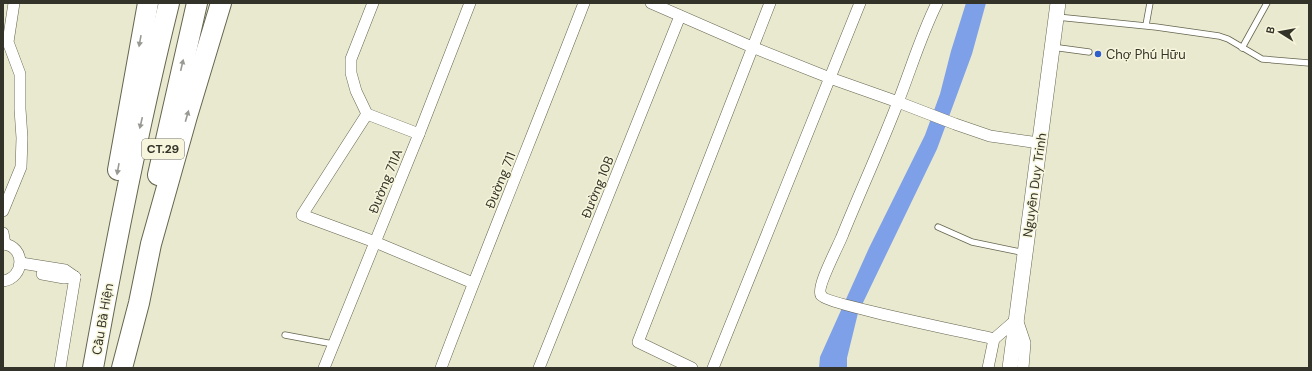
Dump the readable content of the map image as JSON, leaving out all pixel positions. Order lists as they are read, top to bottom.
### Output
{
  "streets": {
    "highway": ["CT.29", "Cầu Bà Hiện"],
    "main road": ["Nguyễn Duy Trinh"],
    "street": ["Đường 711", "Đường 711A", "Đường 10B"]
  },
  "crossings": [
    ["CT.29", "Cầu Bà Hiện"]
  ],
  "places": ["Chợ Phú Hữu"],
  "north": "left"
}
